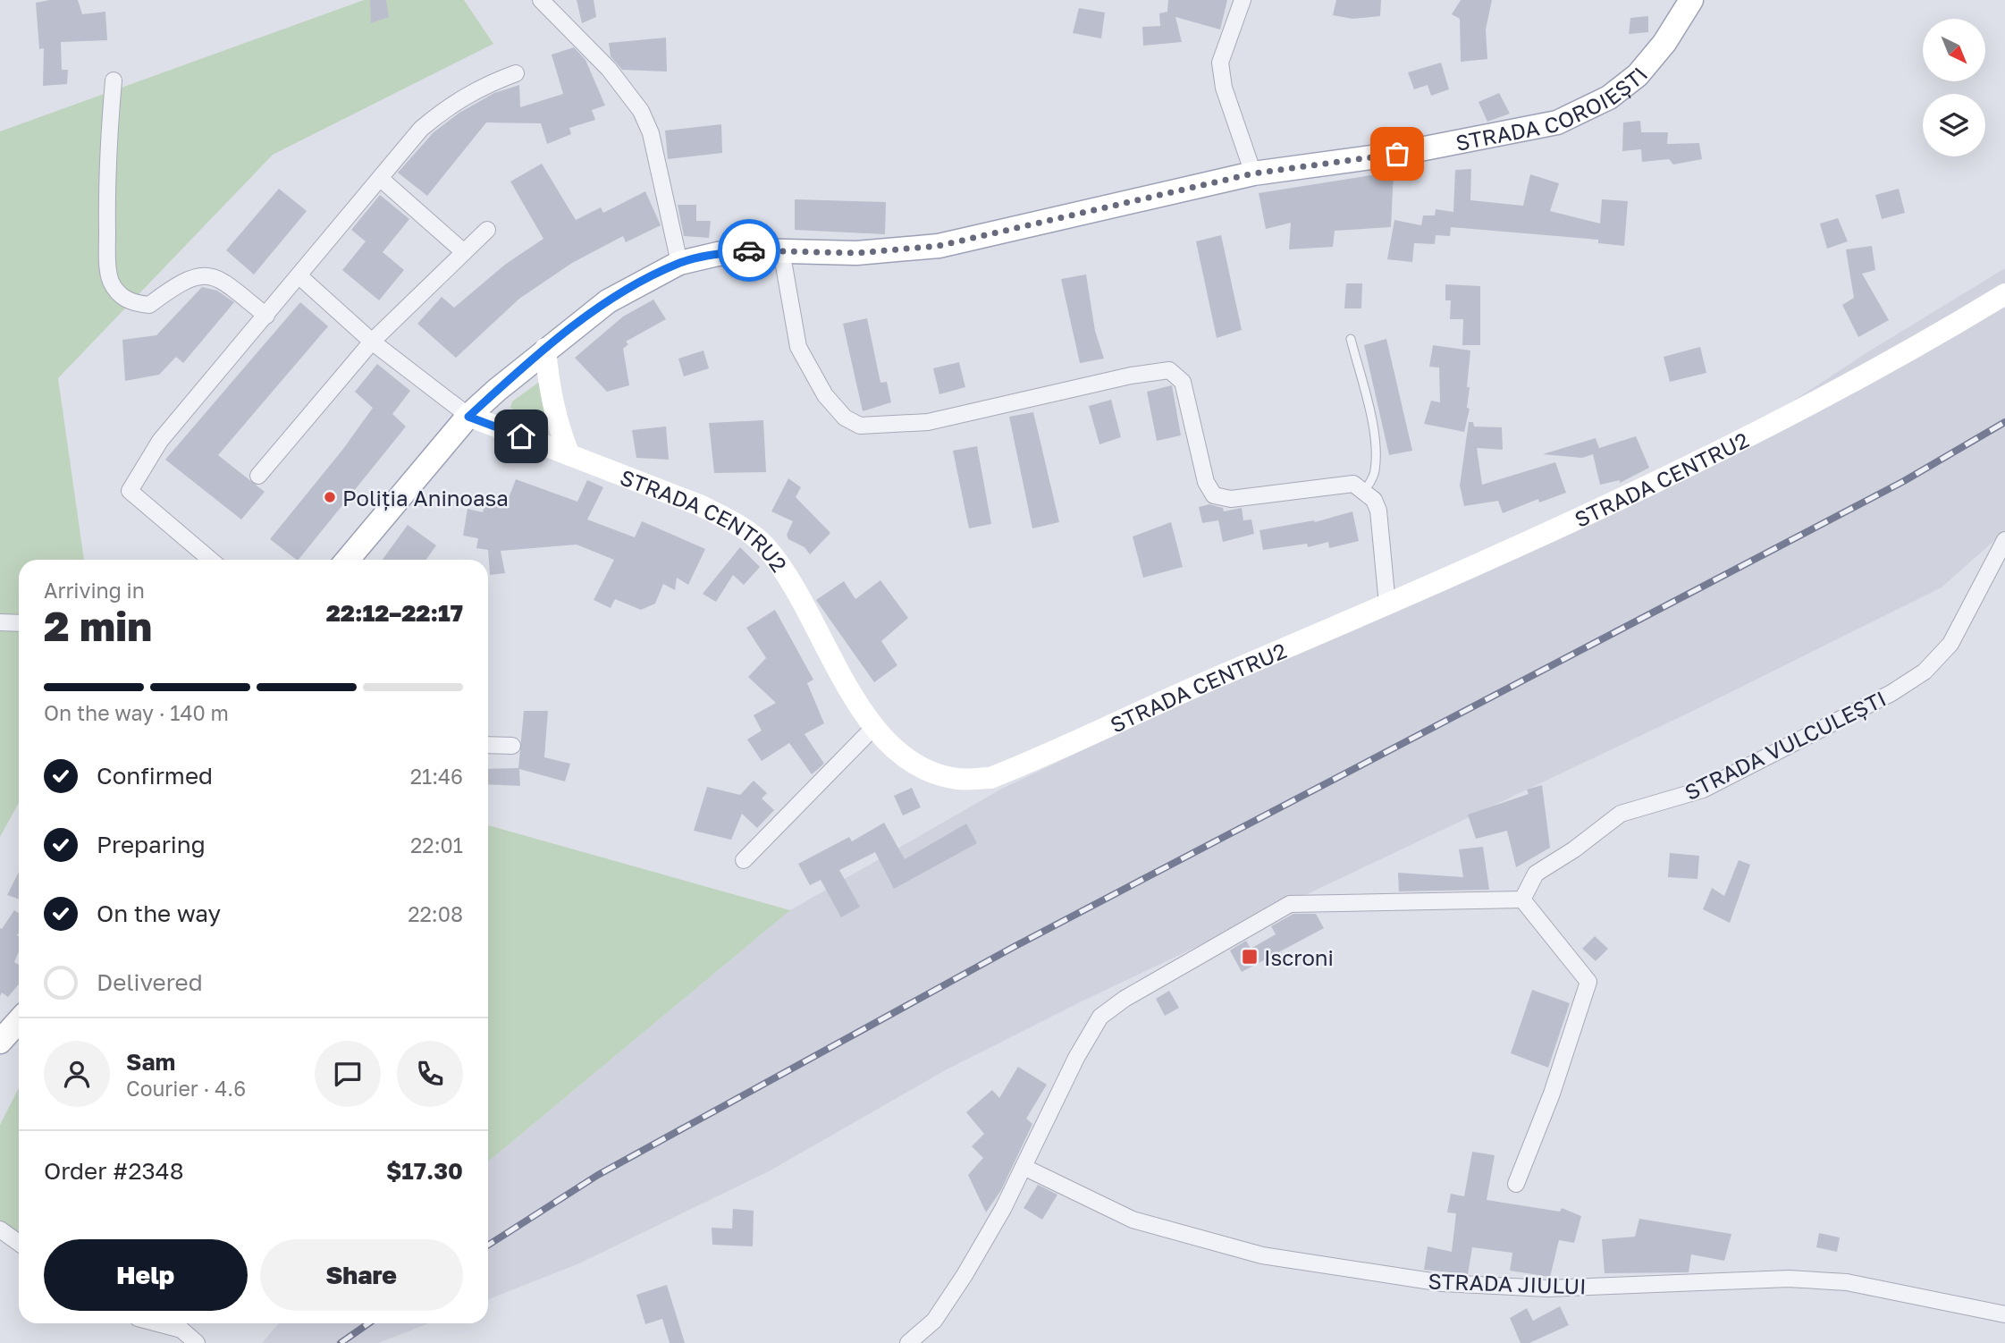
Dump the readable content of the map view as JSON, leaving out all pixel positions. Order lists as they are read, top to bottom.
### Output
{
  "streets": {
    "main road": ["STRADA COROIEȘTI"],
    "street": ["STRADA CENTRU2", "STRADA VULCULEȘTI", "STRADA JIULUI"]
  },
  "crossings": [
    ["STRADA COROIEȘTI", "STRADA CENTRU2"]
  ],
  "places": {
    "other": ["Poliția Aninoasa"],
    "transit": ["Iscroni"]
  },
  "north": "bottom right",
  "page": {
    "heading": ["2 min", "Arriving in", "22:12–22:17"],
    "panel": [
      "Sam",
      "Courier · 4.6",
      "Order #2348",
      "$17.30"
    ],
    "bar": "On the way · 140 m",
    "list": [
      ["Confirmed", "21:46"],
      ["Preparing", "22:01"],
      ["On the way", "22:08"],
      "Delivered"
    ],
    "buttons": ["Help", "Share"]
  }
}
